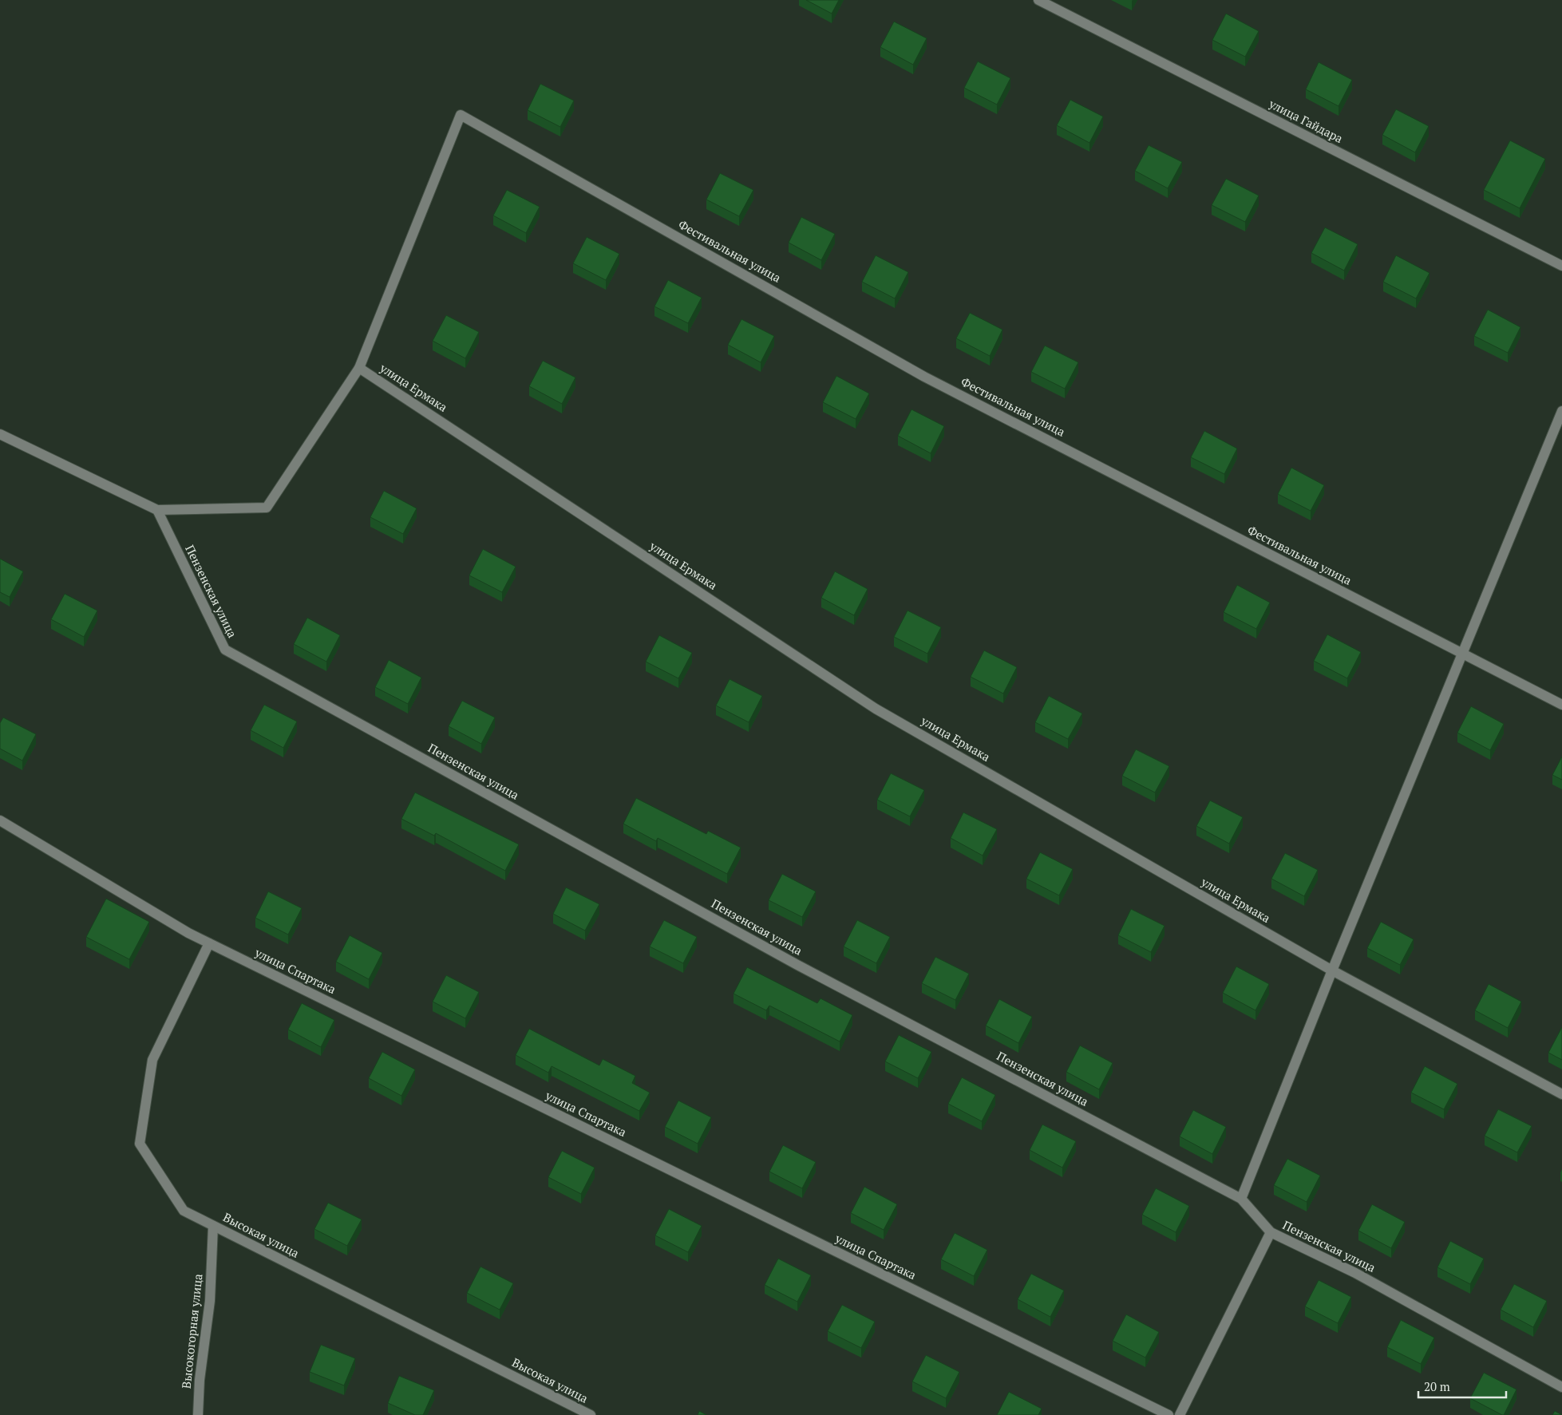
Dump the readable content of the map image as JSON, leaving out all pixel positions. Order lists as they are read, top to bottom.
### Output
{
  "streets": {
    "street": [
      "улица Гайдара",
      "Фестивальная улица",
      "улица Ермака",
      "Пензенская улица",
      "улица Спартака",
      "Высокая улица",
      "Высокогорная улица"
    ]
  },
  "crossings": [
    ["Фестивальная улица", "улица Ермака"],
    ["улица Спартака", "Высокая улица"],
    ["Высокая улица", "Высокогорная улица"]
  ],
  "scale_bar": "20 m"
}
